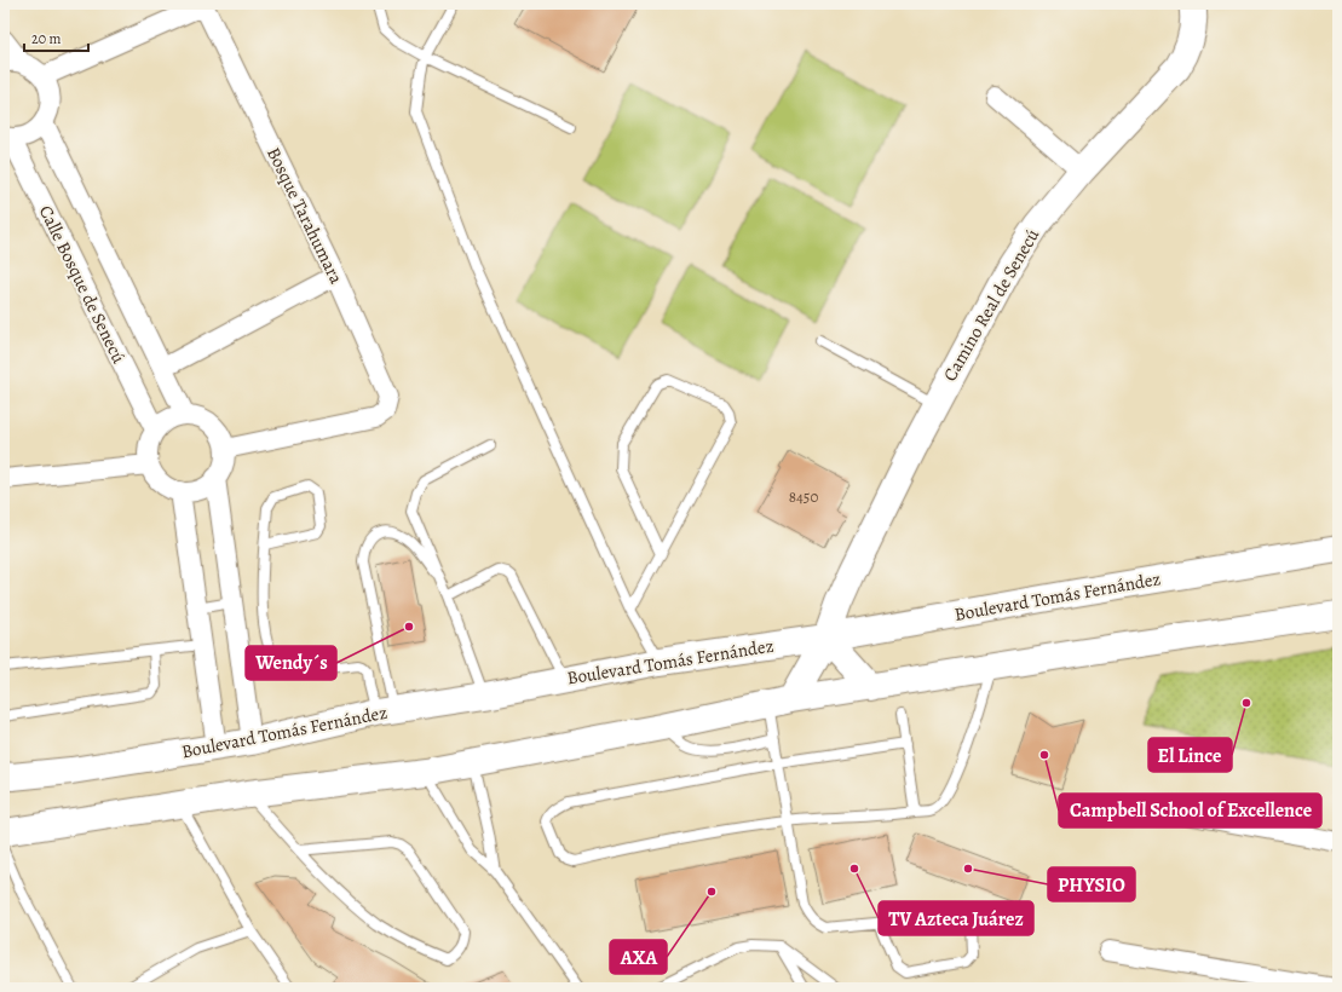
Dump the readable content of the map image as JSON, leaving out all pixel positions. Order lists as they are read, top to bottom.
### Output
{
  "streets": {
    "main road": ["Camino Real de Senecú", "Boulevard Tomás Fernández"],
    "street": ["Bosque Tarahumara", "Calle Bosque de Senecú"]
  },
  "crossings": [
    ["Bosque Tarahumara", "Calle Bosque de Senecú"],
    ["Camino Real de Senecú", "Boulevard Tomás Fernández"]
  ],
  "places": [
    "Wendy´s",
    "El Lince",
    "Campbell School of Excellence",
    "TV Azteca Juárez",
    "PHYSIO",
    "AXA"
  ],
  "house_numbers": ["8450"],
  "scale_bar": "20 m"
}
